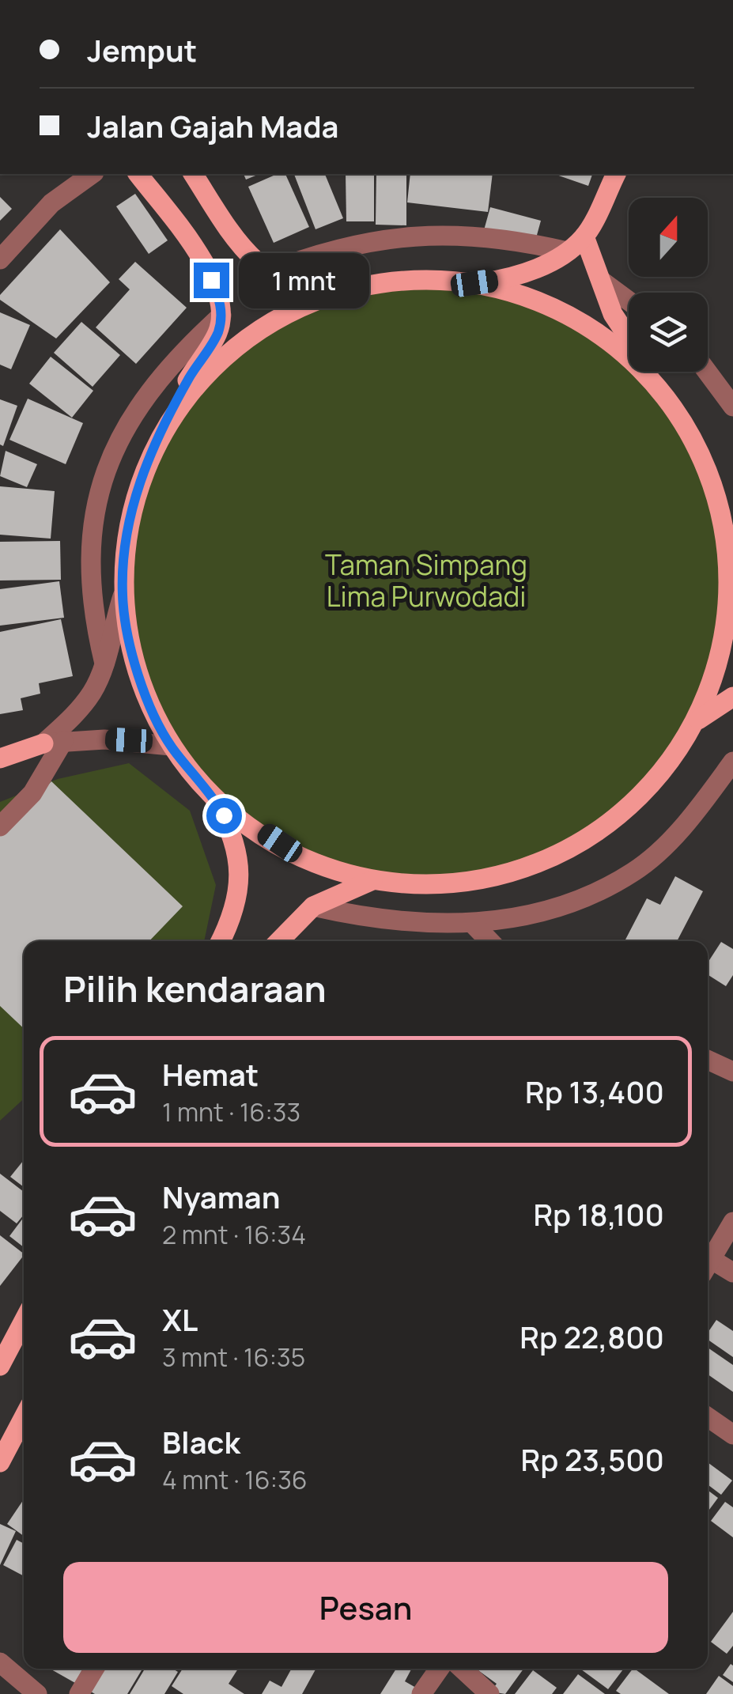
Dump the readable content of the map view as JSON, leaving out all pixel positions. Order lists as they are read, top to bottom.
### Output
{
  "parks": ["Taman Simpang Lima Purwodadi"],
  "north": "top",
  "page": {
    "banner": ["Jemput", "Jalan Gajah Mada"],
    "bubble": "1 mnt",
    "heading": "Pilih kendaraan",
    "list": [
      {
        "name": "Hemat",
        "note": "1 mnt · 16:33",
        "value": "Rp 13,400"
      },
      {
        "name": "Nyaman",
        "note": "2 mnt · 16:34",
        "value": "Rp 18,100"
      },
      {
        "name": "XL",
        "note": "3 mnt · 16:35",
        "value": "Rp 22,800"
      },
      {
        "name": "Black",
        "note": "4 mnt · 16:36",
        "value": "Rp 23,500"
      }
    ],
    "buttons": "Pesan"
  }
}
